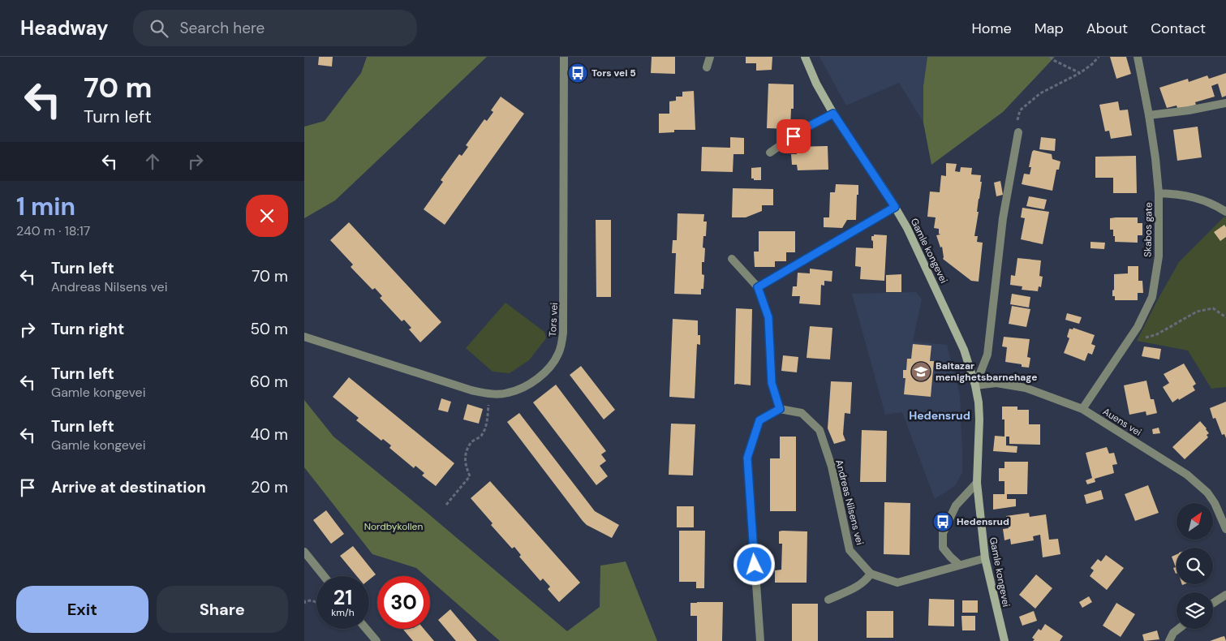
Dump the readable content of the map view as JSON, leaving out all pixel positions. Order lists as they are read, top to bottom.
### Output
{
  "streets": {
    "main road": ["Gamle kongevei"],
    "street": [
      "Skabos gate",
      "Tors vei",
      "Auens vei",
      "Andreas Nilsens vei"
    ]
  },
  "crossings": [
    ["Skabos gate", "Auens vei"],
    ["Gamle kongevei", "Auens vei"],
    ["Gamle kongevei", "Andreas Nilsens vei"]
  ],
  "districts": ["Hedensrud"],
  "parks": ["Nordbykollen"],
  "places": {
    "bus stop": ["Tors vei 5", "Hedensrud"],
    "school or university": ["Baltazar menighetsbarnehage"]
  },
  "north": "top right",
  "page": {
    "header": "Headway",
    "search": "Search here",
    "nav": [
      "Home",
      "Map",
      "About",
      "Contact"
    ],
    "turn": ["70 m", "Turn left"],
    "heading": ["1 min", "240 m · 18:17"],
    "list": [
      {
        "name": "Turn left",
        "note": "Andreas Nilsens vei",
        "value": "70 m"
      },
      {
        "name": "Turn right",
        "value": "50 m"
      },
      {
        "name": "Turn left",
        "note": "Gamle kongevei",
        "value": "60 m"
      },
      {
        "name": "Turn left",
        "note": "Gamle kongevei",
        "value": "40 m"
      },
      {
        "name": "Arrive at destination",
        "value": "20 m"
      }
    ],
    "speed": "21 km/h",
    "limit": "30",
    "buttons": ["Exit", "Share"]
  }
}
